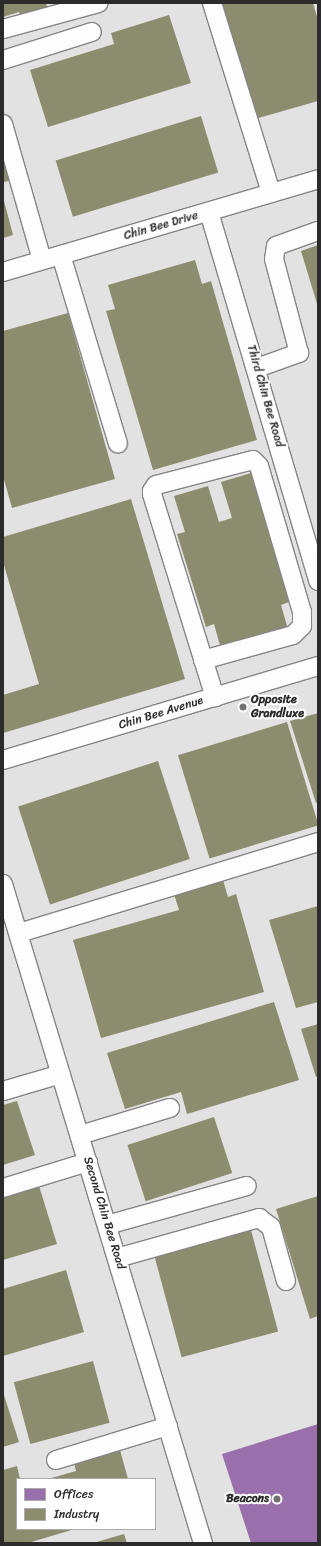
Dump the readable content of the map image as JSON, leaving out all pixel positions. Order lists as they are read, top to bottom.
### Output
{
  "streets": {
    "street": [
      "Chin Bee Drive",
      "Third Chin Bee Road",
      "Chin Bee Avenue",
      "Second Chin Bee Road"
    ]
  },
  "crossings": [
    ["Chin Bee Drive", "Third Chin Bee Road"]
  ],
  "places": ["Opposite Grandluxe", "Beacons"],
  "legend": ["Offices", "Industry"]
}
